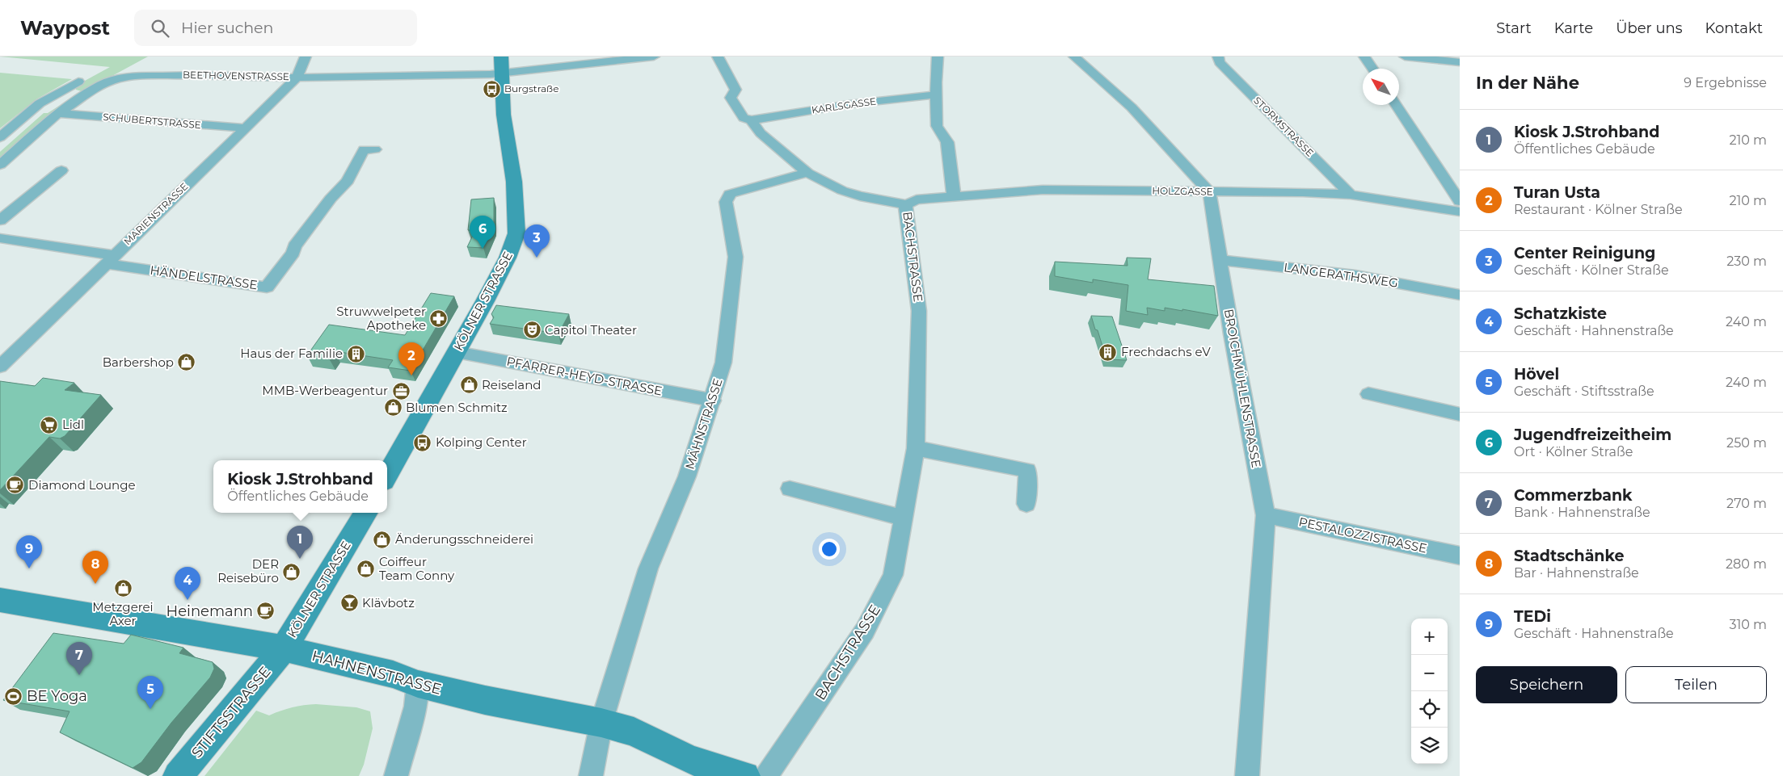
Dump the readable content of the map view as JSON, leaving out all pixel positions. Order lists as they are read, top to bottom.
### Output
{
  "streets": {
    "main road": ["KÖLNER STRASSE", "HAHNENSTRASSE", "STIFTSSTRASSE"],
    "street": [
      "BEETHOVENSTRASSE",
      "KARLSGASSE",
      "SCHUBERTSTRASSE",
      "STORMSTRASSE",
      "HOLZGASSE",
      "MARIENSTRASSE",
      "BACHSTRASSE",
      "LANGERATHSWEG",
      "HÄNDELSTRASSE",
      "PFARRER-HEYD-STRASSE",
      "BROICHMÜHLENSTRASSE",
      "MÄHNSTRASSE",
      "PESTALOZZISTRASSE"
    ]
  },
  "crossings": [
    ["BEETHOVENSTRASSE", "SCHUBERTSTRASSE"],
    ["BEETHOVENSTRASSE", "MARIENSTRASSE"],
    ["BEETHOVENSTRASSE", "KÖLNER STRASSE"],
    ["KARLSGASSE", "BACHSTRASSE"],
    ["SCHUBERTSTRASSE", "MARIENSTRASSE"],
    ["STORMSTRASSE", "HOLZGASSE"],
    ["HOLZGASSE", "BACHSTRASSE"],
    ["HOLZGASSE", "BROICHMÜHLENSTRASSE"],
    ["MARIENSTRASSE", "HÄNDELSTRASSE"],
    ["BACHSTRASSE", "MÄHNSTRASSE"],
    ["LANGERATHSWEG", "BROICHMÜHLENSTRASSE"],
    ["KÖLNER STRASSE", "PFARRER-HEYD-STRASSE"],
    ["KÖLNER STRASSE", "HAHNENSTRASSE"],
    ["KÖLNER STRASSE", "STIFTSSTRASSE"],
    ["PFARRER-HEYD-STRASSE", "MÄHNSTRASSE"],
    ["BROICHMÜHLENSTRASSE", "PESTALOZZISTRASSE"],
    ["MÄHNSTRASSE", "HAHNENSTRASSE"],
    ["HAHNENSTRASSE", "STIFTSSTRASSE"]
  ],
  "places": {
    "bus stop": ["Burgstraße", "Kolping Center"],
    "pharmacy": ["Struwwelpeter Apotheke"],
    "theatre": ["Capitol Theater"],
    "building": ["Frechdachs eV", "Haus der Familie"],
    "shop": [
      "Barbershop",
      "Reiseland",
      "Blumen Schmitz",
      "Änderungsschneiderei",
      "Coiffeur Team Conny",
      "DER Reisebüro",
      "Metzgerei Axer"
    ],
    "office": ["MMB-Werbeagentur"],
    "supermarket": ["Lidl"],
    "cafe": ["Diamond Lounge", "Heinemann"],
    "bar": ["Klävbotz"],
    "sports": ["BE Yoga"]
  },
  "north": "top left",
  "page": {
    "header": "Waypost",
    "search": "Hier suchen",
    "nav": [
      "Start",
      "Karte",
      "Über uns",
      "Kontakt"
    ],
    "heading": ["In der Nähe", "9 Ergebnisse"],
    "list": [
      {
        "mark": "1",
        "name": "Kiosk J.Strohband",
        "note": "Öffentliches Gebäude",
        "value": "210 m"
      },
      {
        "mark": "2",
        "name": "Turan Usta",
        "note": "Restaurant · Kölner Straße",
        "value": "210 m"
      },
      {
        "mark": "3",
        "name": "Center Reinigung",
        "note": "Geschäft · Kölner Straße",
        "value": "230 m"
      },
      {
        "mark": "4",
        "name": "Schatzkiste",
        "note": "Geschäft · Hahnenstraße",
        "value": "240 m"
      },
      {
        "mark": "5",
        "name": "Hövel",
        "note": "Geschäft · Stiftsstraße",
        "value": "240 m"
      },
      {
        "mark": "6",
        "name": "Jugendfreizeitheim",
        "note": "Ort · Kölner Straße",
        "value": "250 m"
      },
      {
        "mark": "7",
        "name": "Commerzbank",
        "note": "Bank · Hahnenstraße",
        "value": "270 m"
      },
      {
        "mark": "8",
        "name": "Stadtschänke",
        "note": "Bar · Hahnenstraße",
        "value": "280 m"
      },
      {
        "mark": "9",
        "name": "TEDi",
        "note": "Geschäft · Hahnenstraße",
        "value": "310 m"
      }
    ],
    "pins": [
      "6",
      "3",
      "2",
      "1",
      "9",
      "8",
      "4",
      "7",
      "5"
    ],
    "popup": ["Kiosk J.Strohband", "Öffentliches Gebäude"],
    "map_buttons": ["+", "−"],
    "buttons": ["Speichern", "Teilen"]
  }
}
